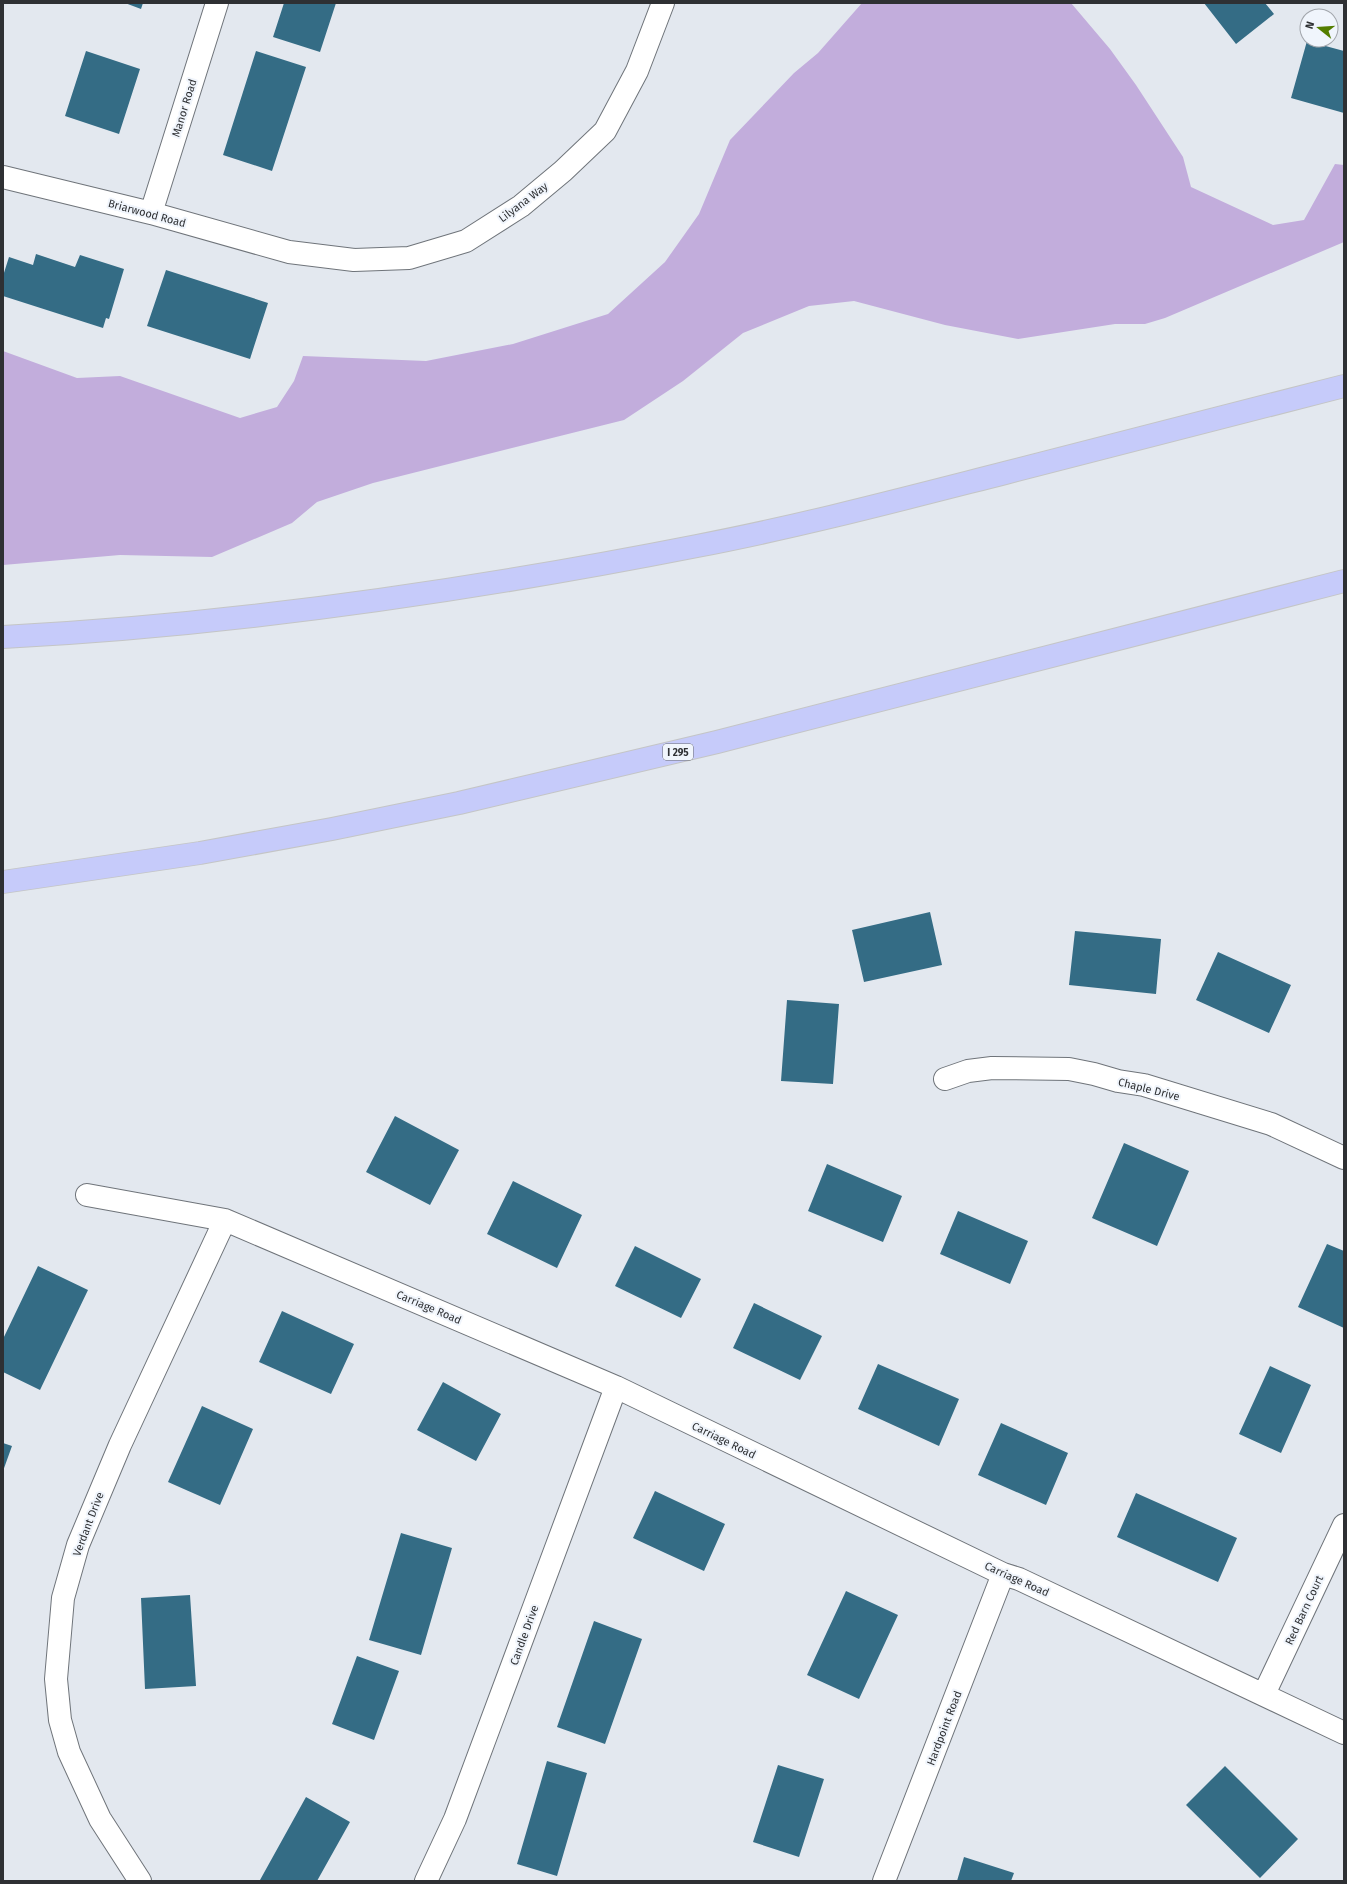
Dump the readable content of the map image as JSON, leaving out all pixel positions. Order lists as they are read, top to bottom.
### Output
{
  "streets": {
    "highway": ["I 295"],
    "street": [
      "Manor Road",
      "Lilyana Way",
      "Briarwood Road",
      "Chaple Drive",
      "Carriage Road",
      "Verdant Drive",
      "Red Barn Court",
      "Candle Drive",
      "Hardpoint Road"
    ]
  },
  "crossings": [
    ["Manor Road", "Briarwood Road"],
    ["Lilyana Way", "Briarwood Road"],
    ["Carriage Road", "Verdant Drive"],
    ["Carriage Road", "Red Barn Court"],
    ["Carriage Road", "Candle Drive"],
    ["Carriage Road", "Hardpoint Road"]
  ],
  "north": "left"
}
